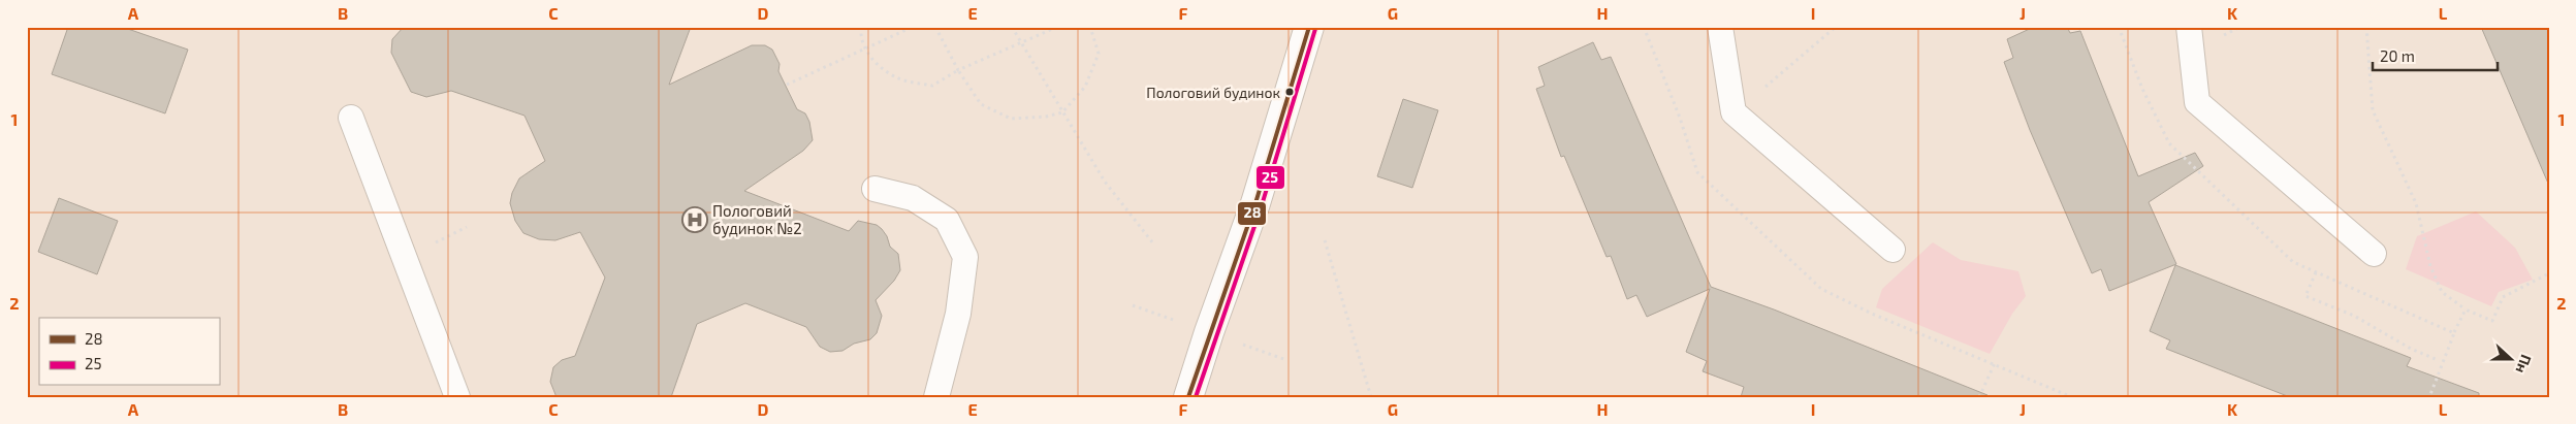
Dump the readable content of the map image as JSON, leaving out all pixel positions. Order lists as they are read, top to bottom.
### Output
{
  "places": {
    "other": ["Пологовий будинок"],
    "hospital": ["Пологовий будинок №2"]
  },
  "lines": ["transit line 28", "transit line 25"],
  "legend": ["28", "25"],
  "scale_bar": "20 m",
  "north": "right",
  "grid": {
    "columns": [
      "A",
      "B",
      "C",
      "D",
      "E",
      "F",
      "G",
      "H",
      "I",
      "J",
      "K",
      "L"
    ],
    "rows": ["1", "2"]
  }
}
